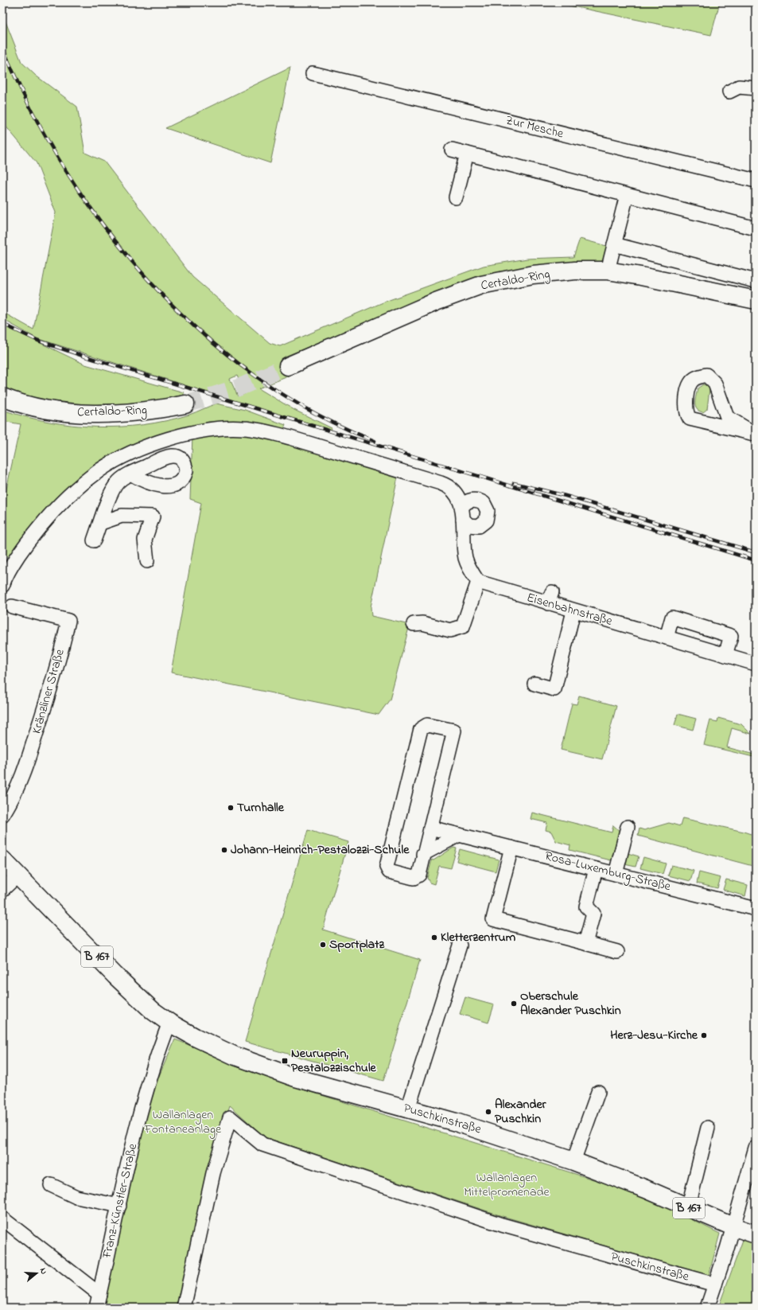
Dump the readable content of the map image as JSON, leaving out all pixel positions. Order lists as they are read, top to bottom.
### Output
{
  "streets": {
    "main road": ["Certaldo-Ring", "B 167", "Puschkinstraße"],
    "street": [
      "Zur Mesche",
      "Eisenbahnstraße",
      "Kränzliner Straße",
      "Rosa-Luxemburg-Straße",
      "Franz-Künstler-Straße"
    ]
  },
  "crossings": [
    ["B 167", "Puschkinstraße"],
    ["B 167", "Franz-Künstler-Straße"],
    ["Puschkinstraße", "Franz-Künstler-Straße"]
  ],
  "parks": ["Wallanlagen Fontaneanlage", "Wallanlagen Mittelpromenade"],
  "places": {
    "other": [
      "Turnhalle",
      "Johann-Heinrich-Pestalozzi-Schule",
      "Kletterzentrum",
      "Sportplatz",
      "Oberschule Alexander Puschkin",
      "Herz-Jesu-Kirche",
      "Alexander Puschkin"
    ],
    "transit": ["Neuruppin, Pestalozzischule"]
  },
  "north": "right"
}
